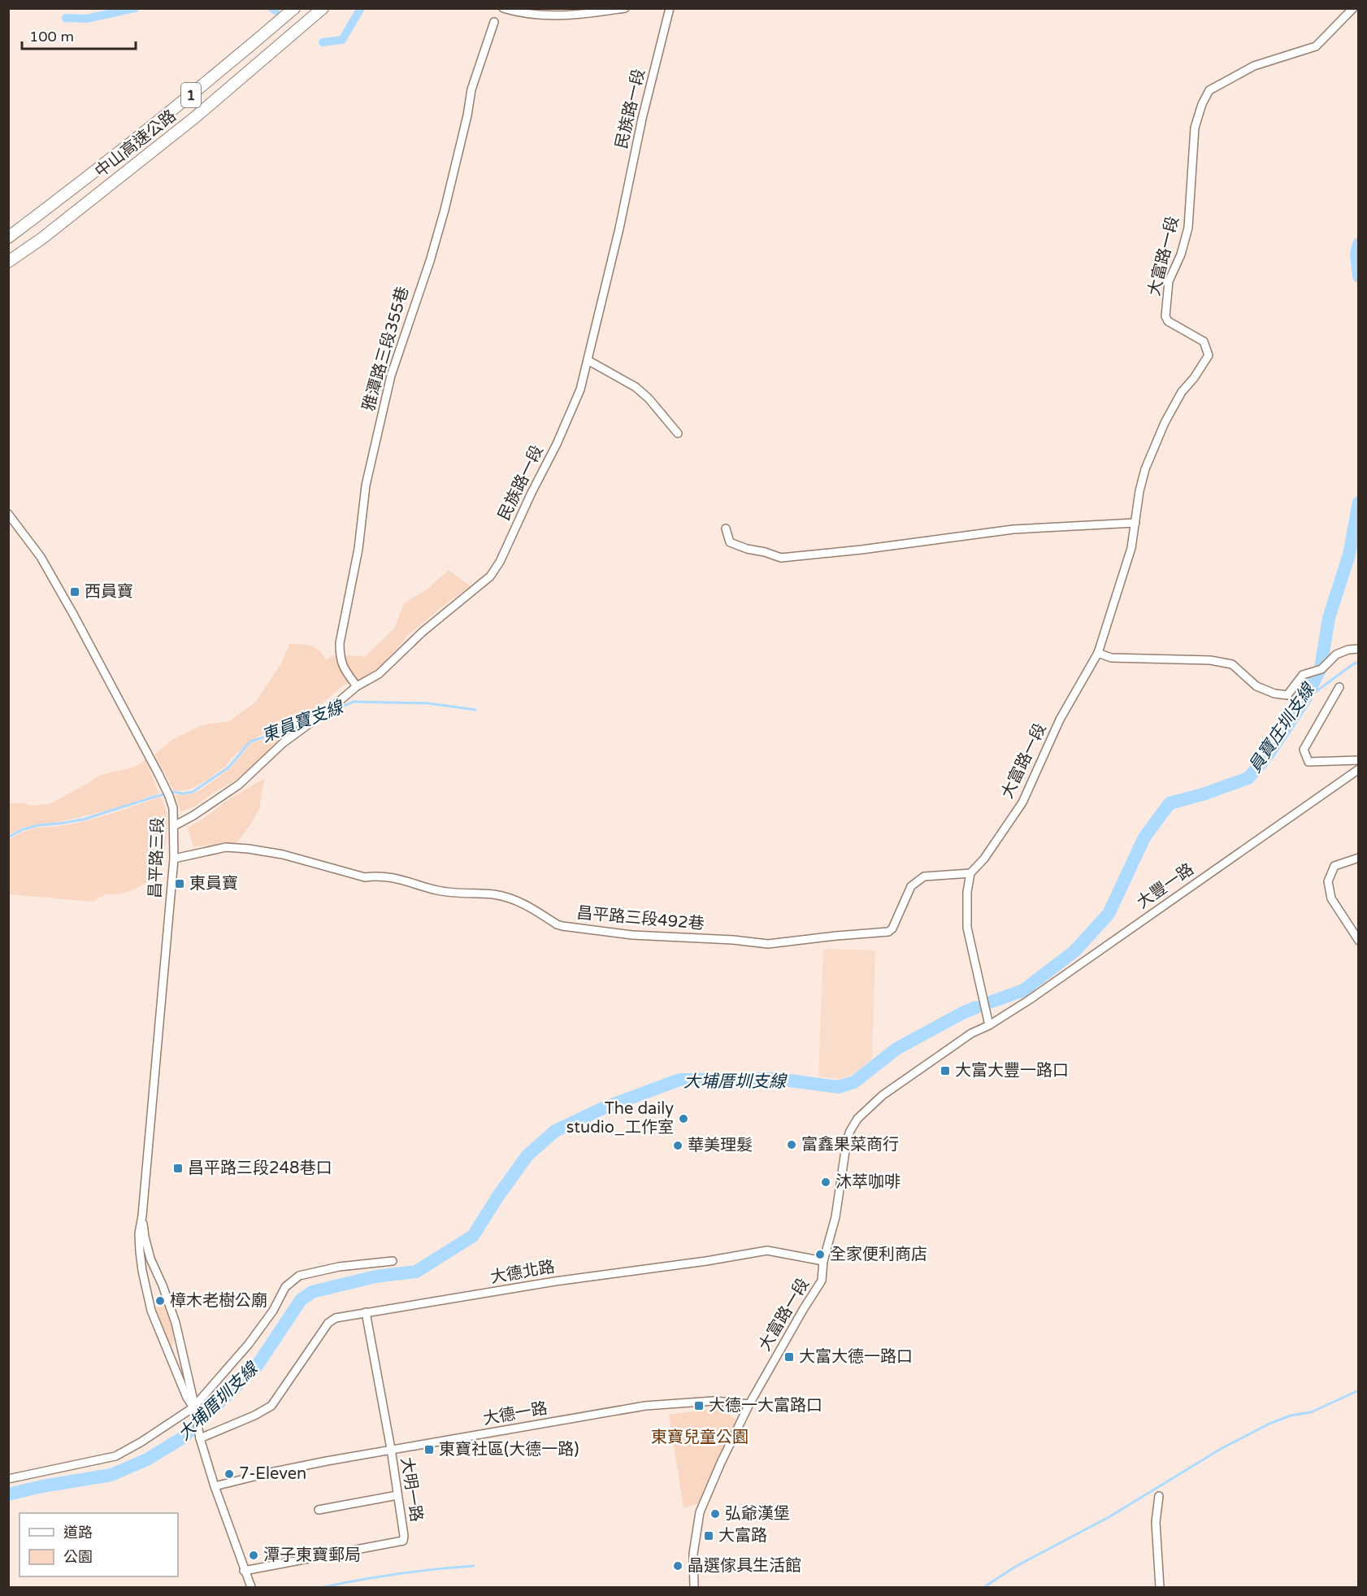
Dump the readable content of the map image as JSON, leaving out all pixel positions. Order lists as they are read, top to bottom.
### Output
{
  "streets": {
    "highway": ["1", "中山高速公路"],
    "street": [
      "民族路一段",
      "大富路一段",
      "雅潭路三段355巷",
      "昌平路三段",
      "大豐一路",
      "昌平路三段492巷",
      "大德北路",
      "大德一路",
      "大明一路"
    ]
  },
  "crossings": [
    ["民族路一段", "雅潭路三段355巷"],
    ["民族路一段", "昌平路三段"],
    ["大富路一段", "大豐一路"],
    ["大富路一段", "昌平路三段492巷"],
    ["大富路一段", "大德北路"],
    ["大富路一段", "大德一路"],
    ["昌平路三段", "昌平路三段492巷"],
    ["昌平路三段", "大德北路"],
    ["昌平路三段", "大德一路"],
    ["昌平路三段", "大明一路"],
    ["大德北路", "大明一路"],
    ["大德一路", "大明一路"]
  ],
  "water": ["東員寶支線", "員寶庄圳支線", "大埔厝圳支線"],
  "parks": ["東寶兒童公園"],
  "places": {
    "transit": [
      "西員寶",
      "東員寶",
      "大富大豐一路口",
      "昌平路三段248巷口",
      "大富大德一路口",
      "大德一大富路口",
      "東寶社區(大德一路)",
      "大富路"
    ],
    "other": [
      "The daily studio_工作室",
      "富鑫果菜商行",
      "華美理髮",
      "沐萃咖啡",
      "全家便利商店",
      "樟木老樹公廟",
      "7-Eleven",
      "弘爺漢堡",
      "潭子東寶郵局",
      "晶選傢具生活館"
    ]
  },
  "legend": ["道路", "公園"],
  "scale_bar": "100 m"
}
